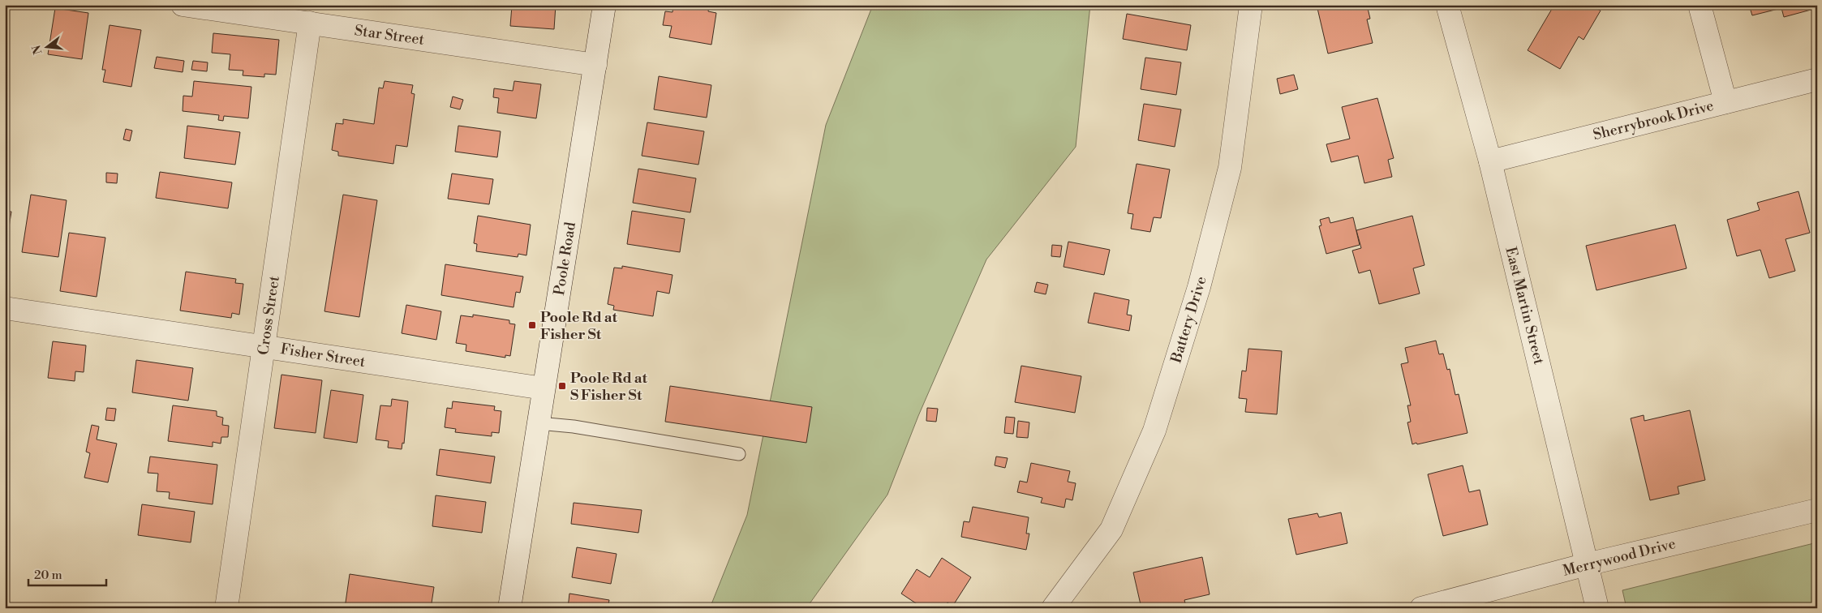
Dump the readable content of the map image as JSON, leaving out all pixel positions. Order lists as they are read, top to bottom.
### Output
{
  "streets": {
    "street": [
      "Star Street",
      "Sherrybrook Drive",
      "Poole Road",
      "East Martin Street",
      "Cross Street",
      "Battery Drive",
      "Fisher Street",
      "Merrywood Drive"
    ]
  },
  "crossings": [
    ["Star Street", "Poole Road"],
    ["Star Street", "Cross Street"],
    ["Sherrybrook Drive", "East Martin Street"],
    ["Poole Road", "Fisher Street"],
    ["East Martin Street", "Merrywood Drive"],
    ["Cross Street", "Fisher Street"]
  ],
  "places": {
    "transit": ["Poole Rd at Fisher St", "Poole Rd at S Fisher St"]
  },
  "scale_bar": "20 m",
  "north": "left"
}
